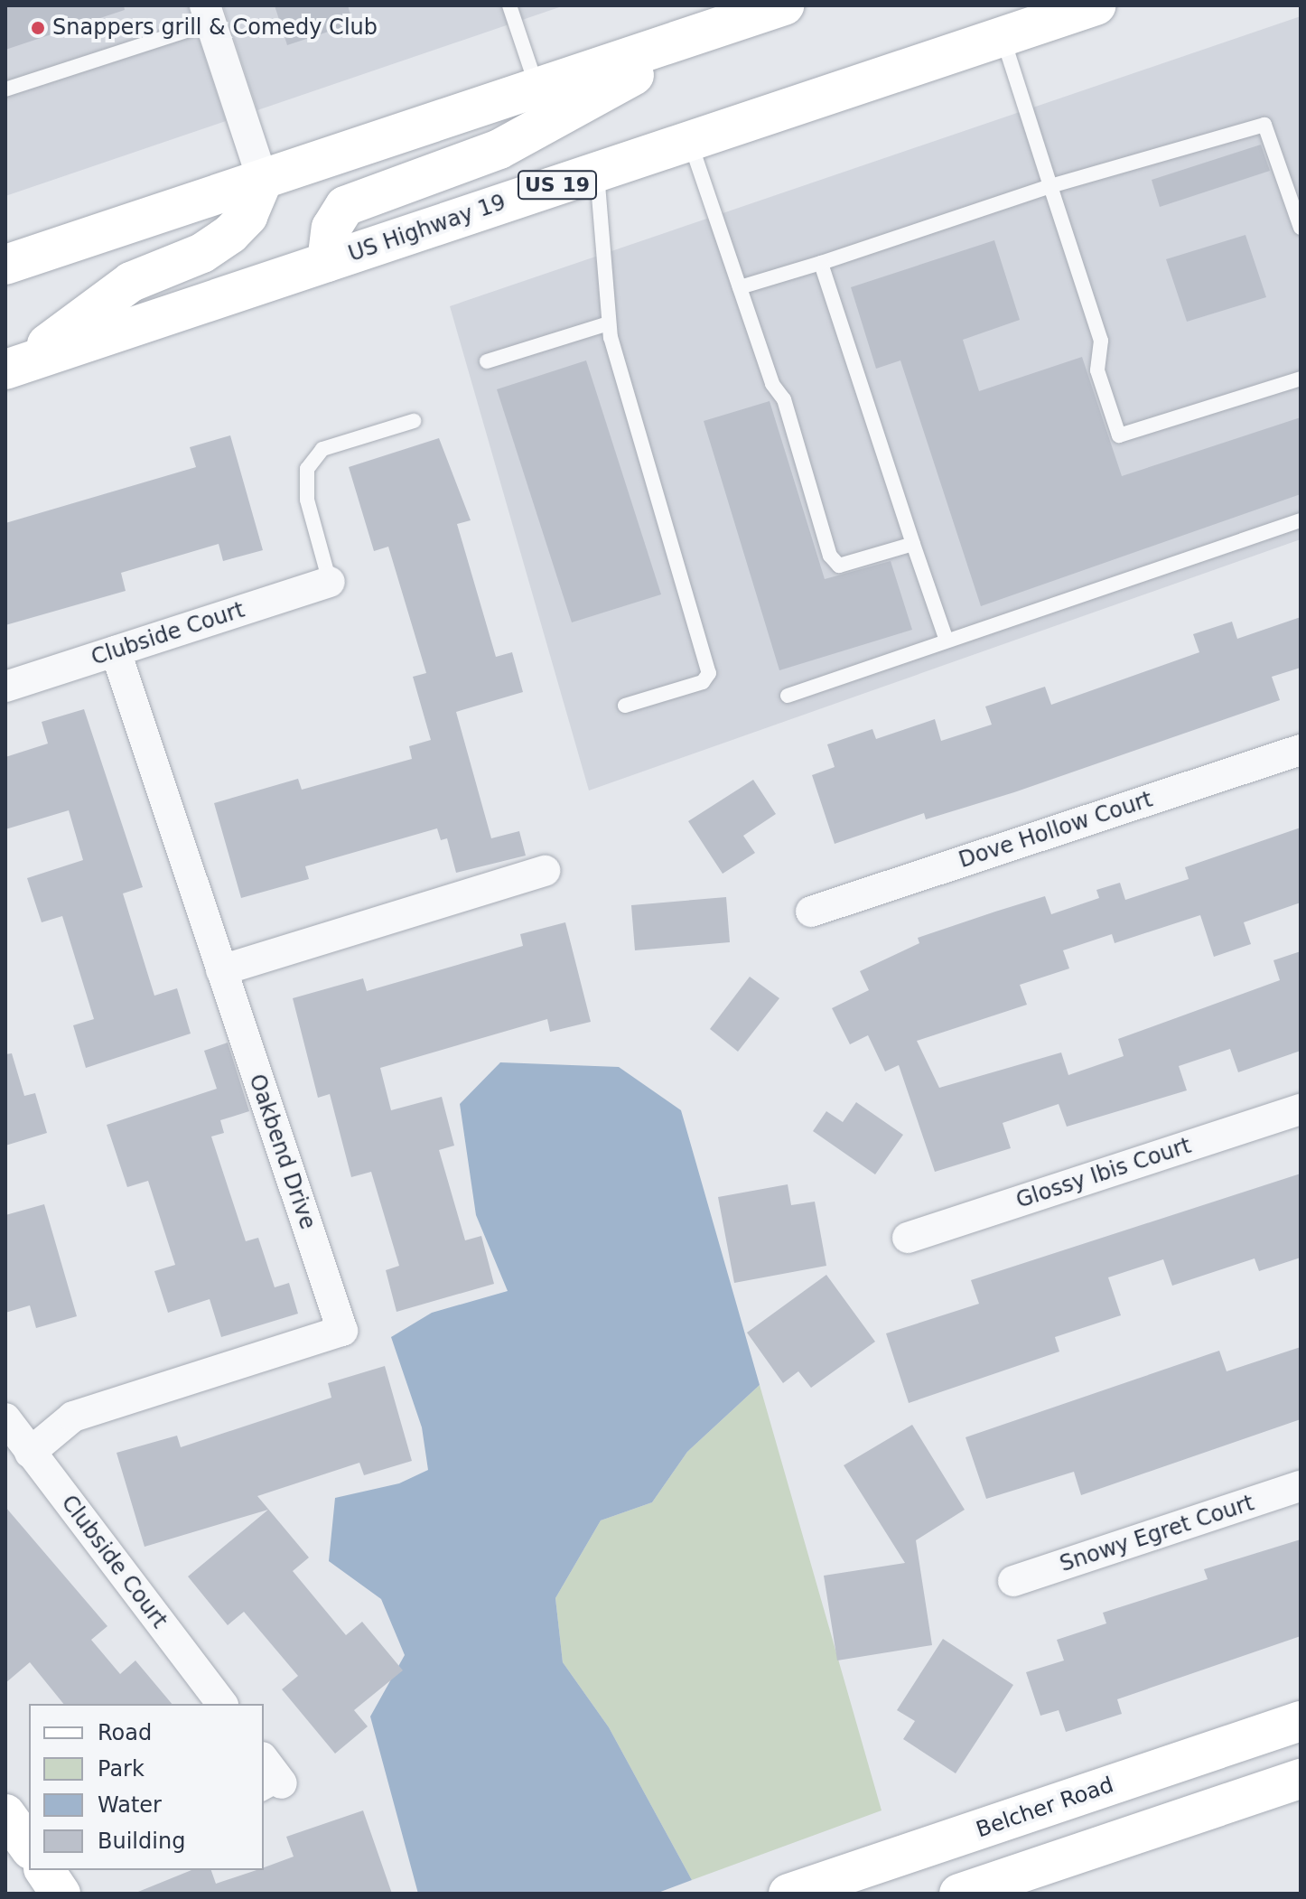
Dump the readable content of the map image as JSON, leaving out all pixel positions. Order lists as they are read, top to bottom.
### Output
{
  "streets": {
    "main road": ["US 19", "US Highway 19", "Belcher Road"],
    "street": [
      "Clubside Court",
      "Dove Hollow Court",
      "Oakbend Drive",
      "Glossy Ibis Court",
      "Snowy Egret Court"
    ]
  },
  "crossings": [
    ["Clubside Court", "Oakbend Drive"]
  ],
  "places": ["Snappers grill & Comedy Club"],
  "legend": [
    "Road",
    "Park",
    "Water",
    "Building"
  ]
}
